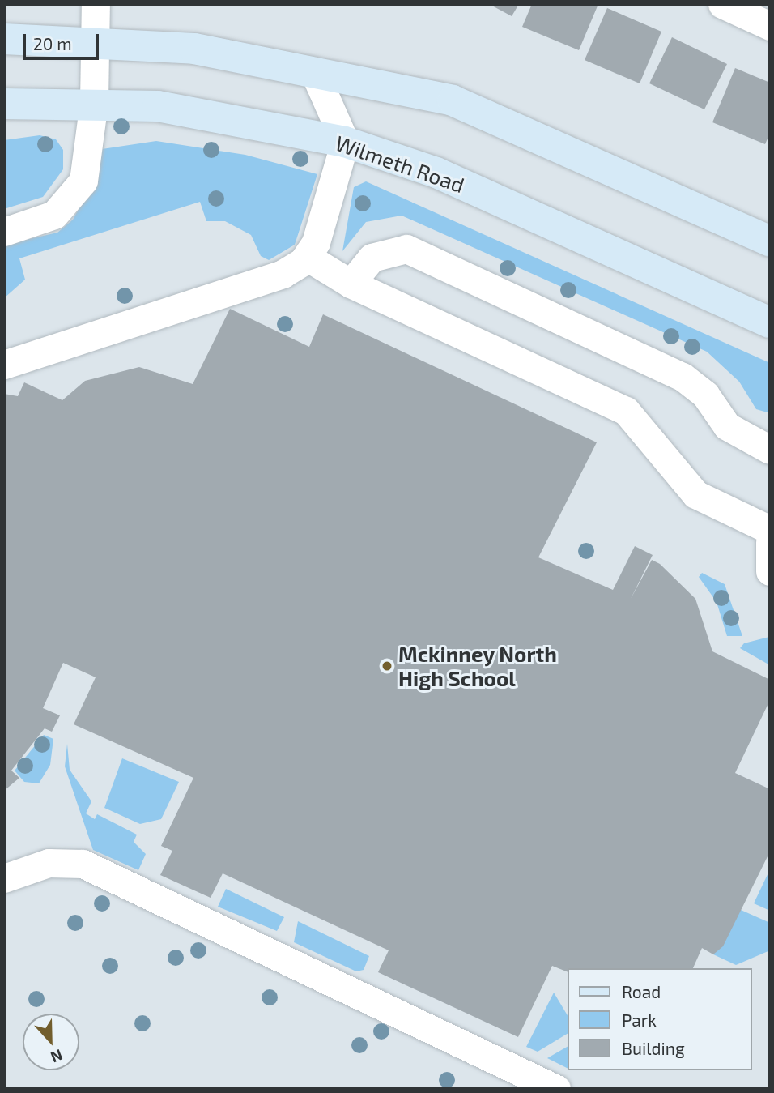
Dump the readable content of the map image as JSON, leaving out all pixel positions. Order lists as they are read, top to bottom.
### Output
{
  "streets": {
    "main road": ["Wilmeth Road"]
  },
  "places": ["Mckinney North High School"],
  "legend": ["Road", "Park", "Building"],
  "scale_bar": "20 m",
  "north": "bottom"
}
